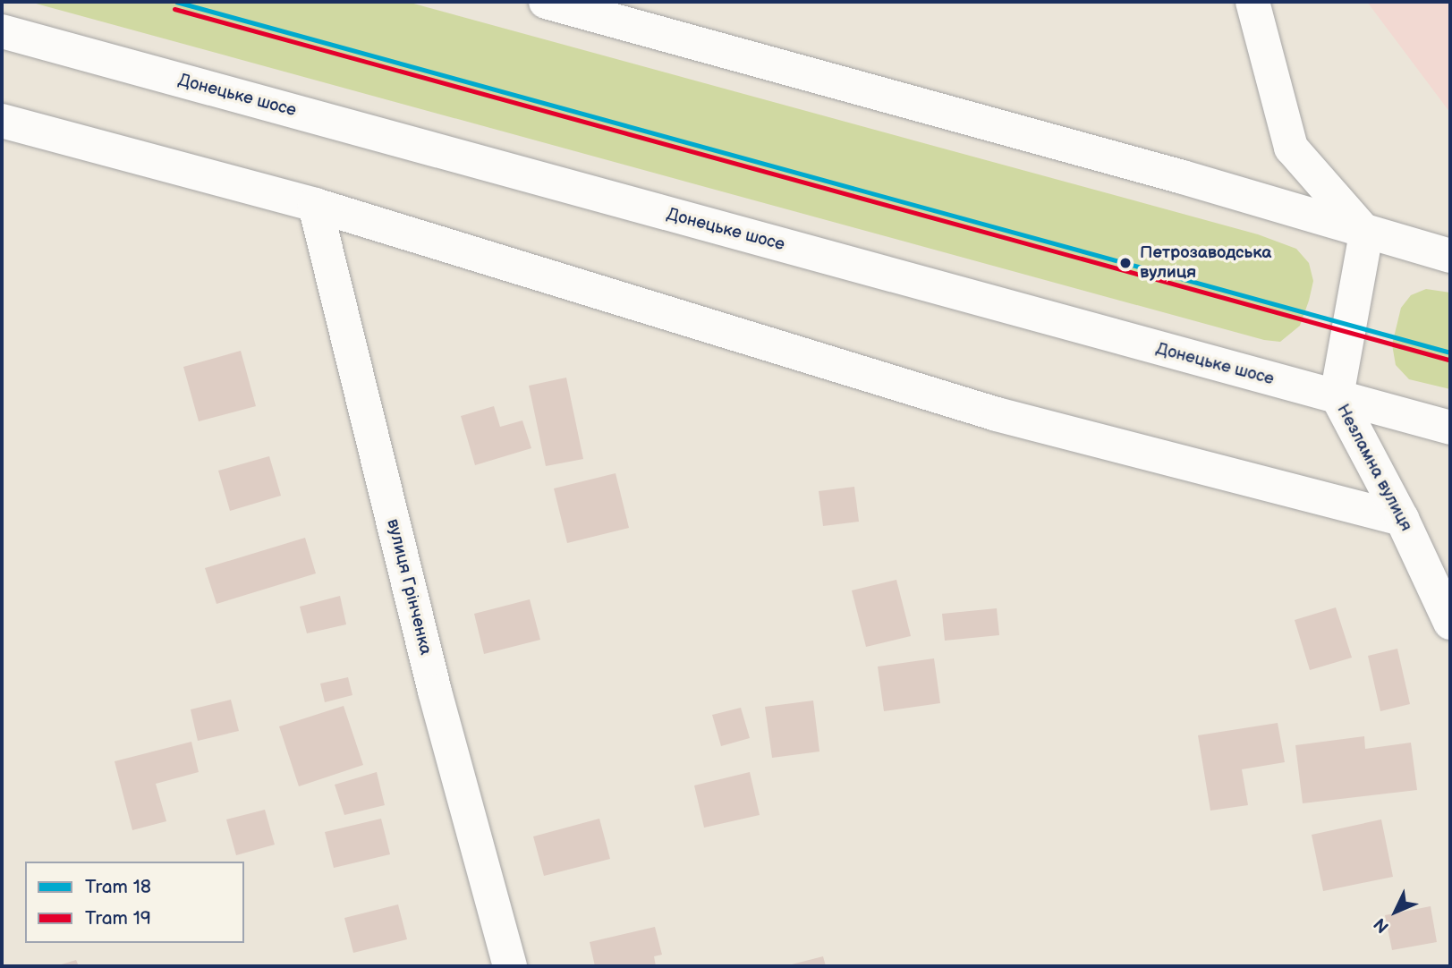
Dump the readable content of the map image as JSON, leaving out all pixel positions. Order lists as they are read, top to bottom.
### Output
{
  "streets": {
    "main road": ["Донецьке шосе", "Незламна вулиця", "вулиця Грінченка"]
  },
  "crossings": [
    ["Донецьке шосе", "Незламна вулиця"]
  ],
  "places": ["Петрозаводська вулиця"],
  "lines": ["tram line 18", "tram line 19"],
  "legend": ["Tram 18", "Tram 19"],
  "north": "bottom left"
}
